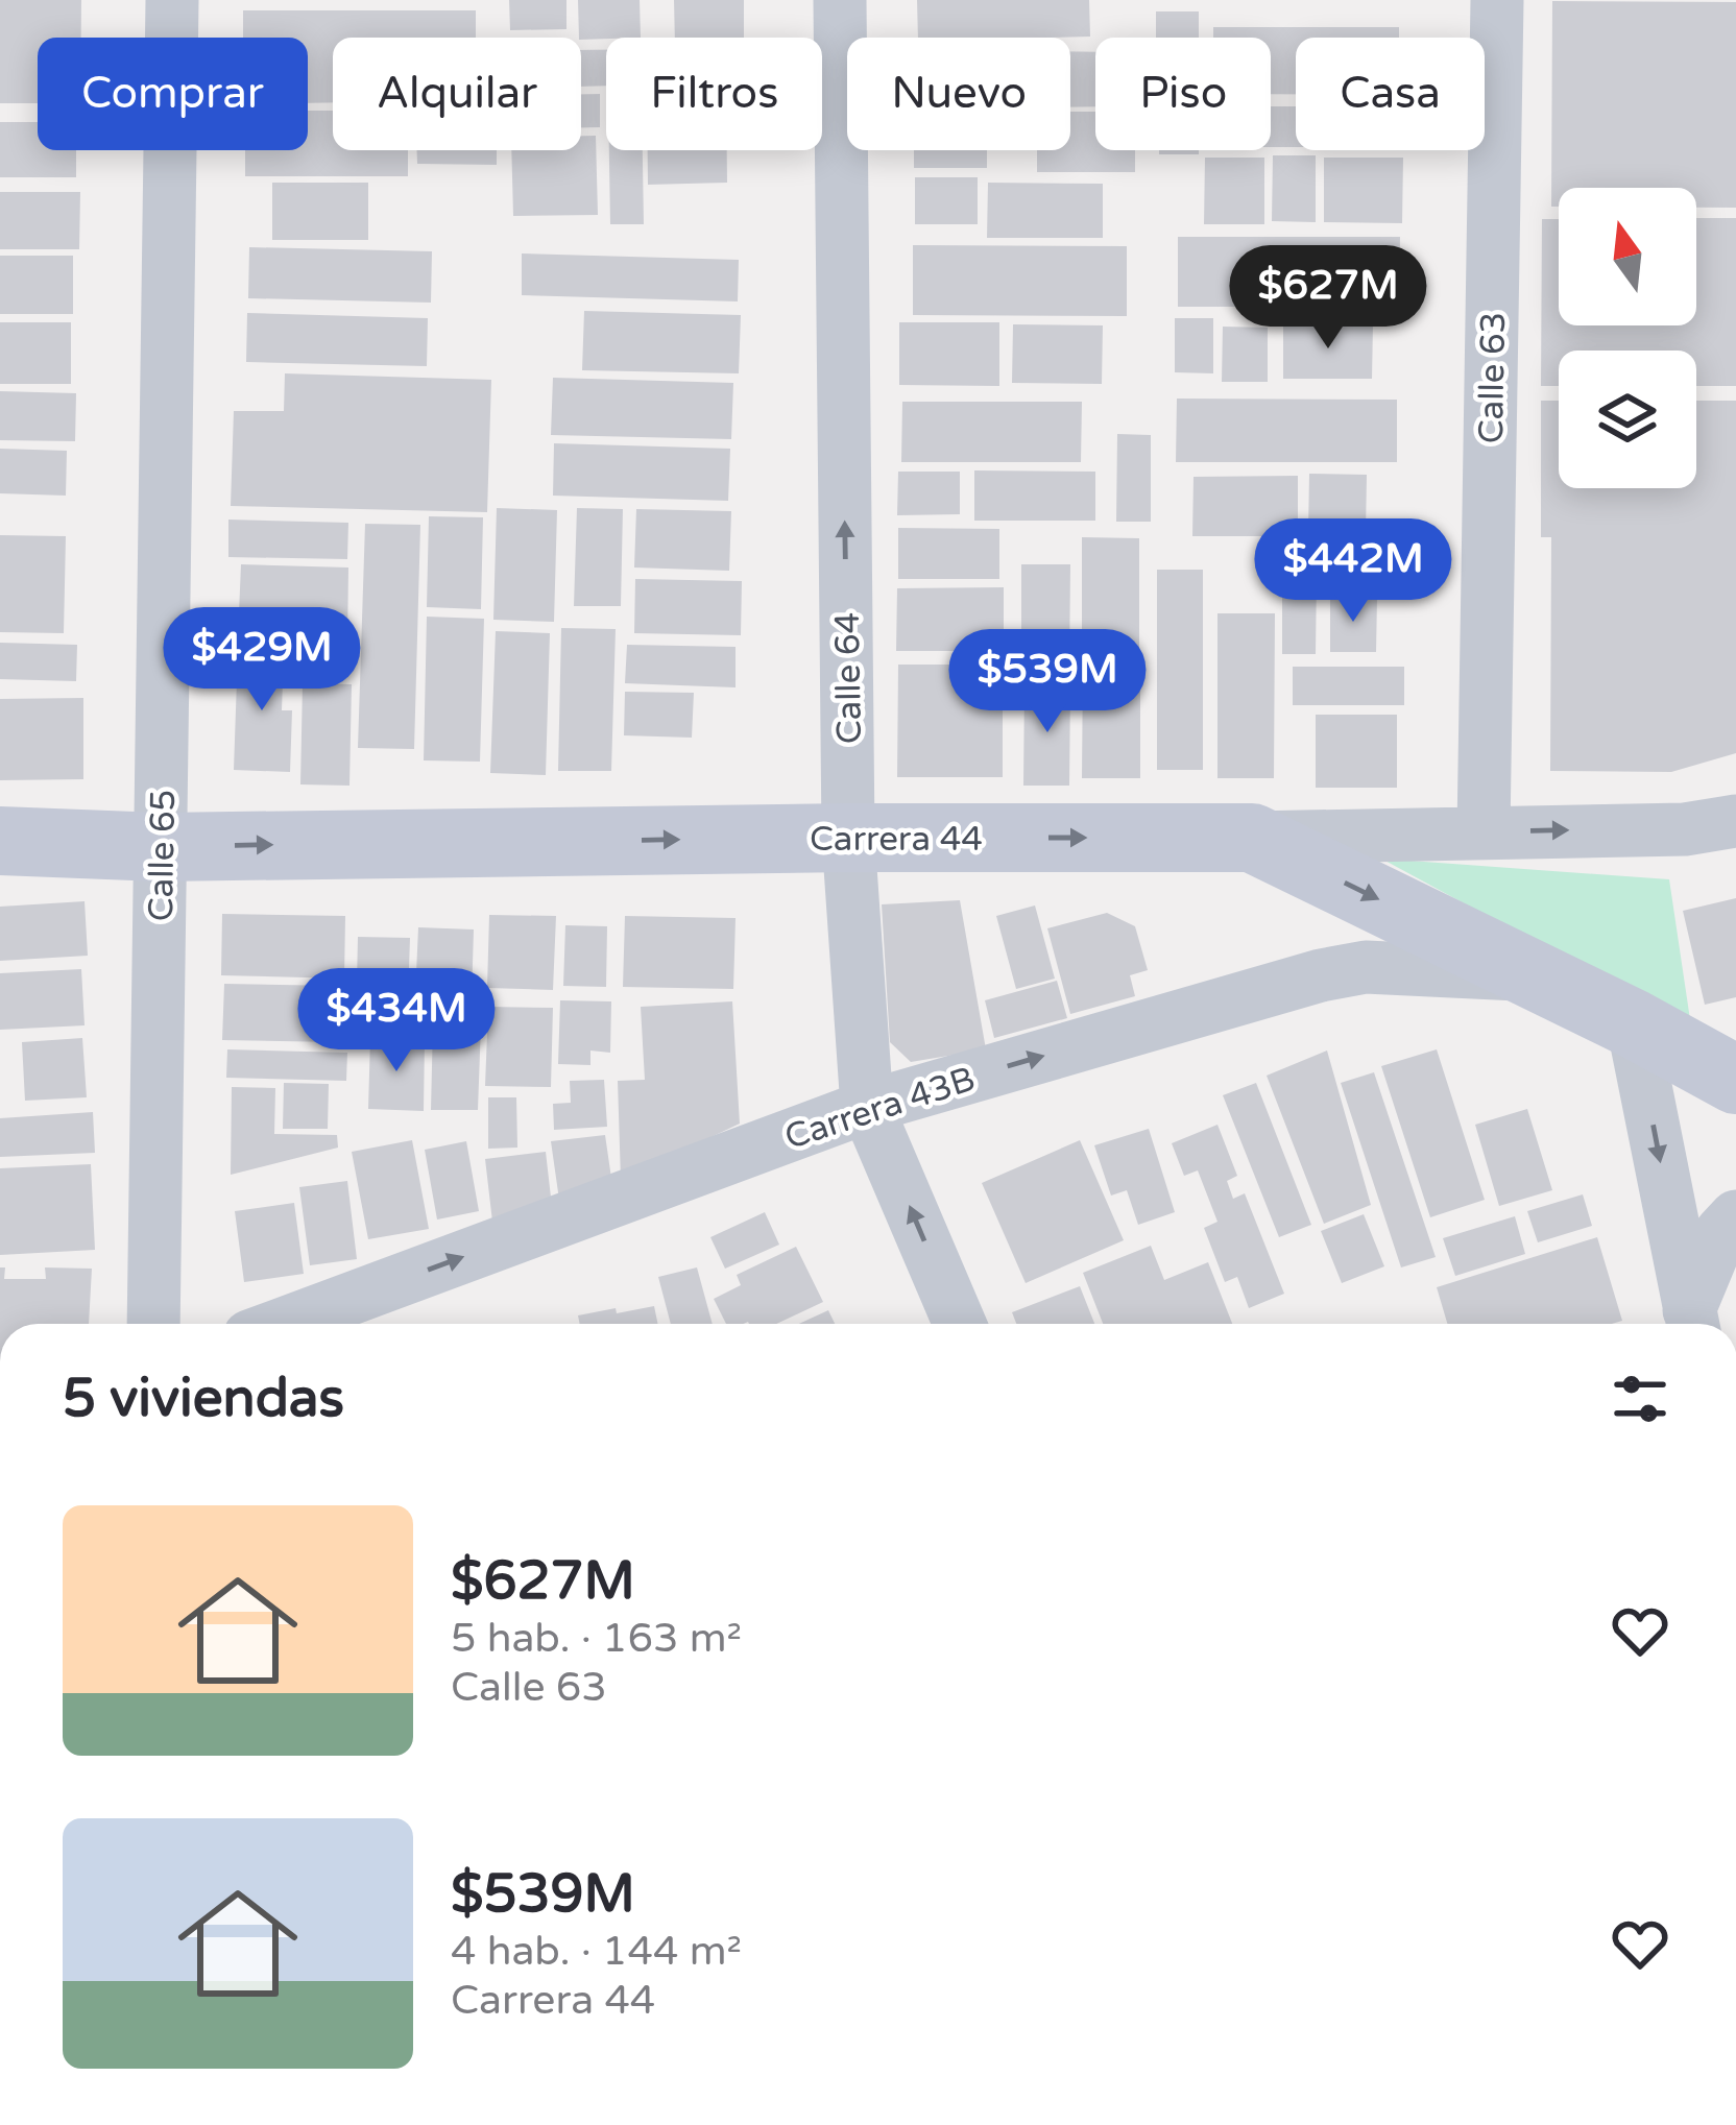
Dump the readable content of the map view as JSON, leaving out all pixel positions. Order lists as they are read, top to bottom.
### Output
{
  "streets": {
    "street": [
      "Calle 63",
      "Calle 64",
      "Carrera 44",
      "Calle 65",
      "Carrera 43B"
    ]
  },
  "crossings": [
    ["Calle 64", "Carrera 44"],
    ["Calle 64", "Carrera 43B"],
    ["Carrera 44", "Calle 65"],
    ["Carrera 44", "Carrera 43B"]
  ],
  "one_way": ["Calle 64", "Carrera 44", "Carrera 43B"],
  "north": "top",
  "page": {
    "chip": [
      "Comprar",
      "Alquilar",
      "Filtros",
      "Nuevo",
      "Piso",
      "Casa"
    ],
    "price": [
      "$627M",
      "$442M",
      "$429M",
      "$539M",
      "$434M"
    ],
    "heading": "5 viviendas",
    "list": [
      {
        "name": "$627M",
        "note": "5 hab. · 163 m² · Calle 63"
      },
      {
        "name": "$539M",
        "note": "4 hab. · 144 m² · Carrera 44"
      }
    ]
  }
}
